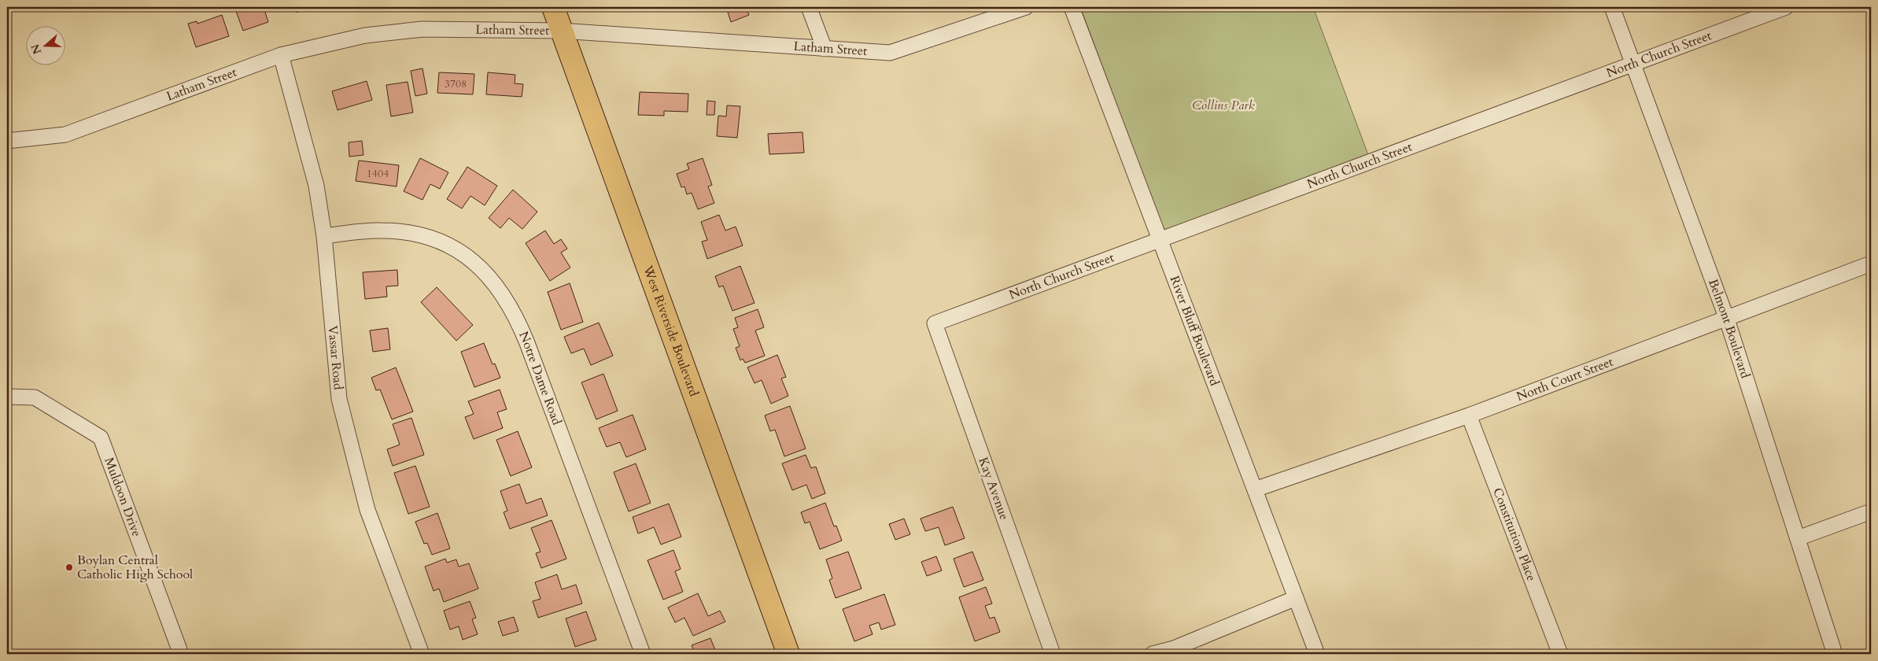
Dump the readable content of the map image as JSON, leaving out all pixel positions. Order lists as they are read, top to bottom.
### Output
{
  "streets": {
    "main road": ["West Riverside Boulevard"],
    "street": [
      "Latham Street",
      "North Church Street",
      "Belmont Boulevard",
      "River Bluff Boulevard",
      "Vassar Road",
      "Notre Dame Road",
      "North Court Street",
      "Kay Avenue",
      "Muldoon Drive",
      "Constitution Place"
    ]
  },
  "crossings": [
    ["Latham Street", "West Riverside Boulevard"],
    ["Latham Street", "Vassar Road"],
    ["North Church Street", "Belmont Boulevard"],
    ["North Church Street", "River Bluff Boulevard"],
    ["North Church Street", "Kay Avenue"],
    ["Belmont Boulevard", "North Court Street"],
    ["River Bluff Boulevard", "North Court Street"],
    ["Vassar Road", "Notre Dame Road"],
    ["North Court Street", "Constitution Place"]
  ],
  "parks": ["Collins Park"],
  "places": ["Boylan Central Catholic High School"],
  "house_numbers": ["3708", "1404"],
  "north": "left"
}
